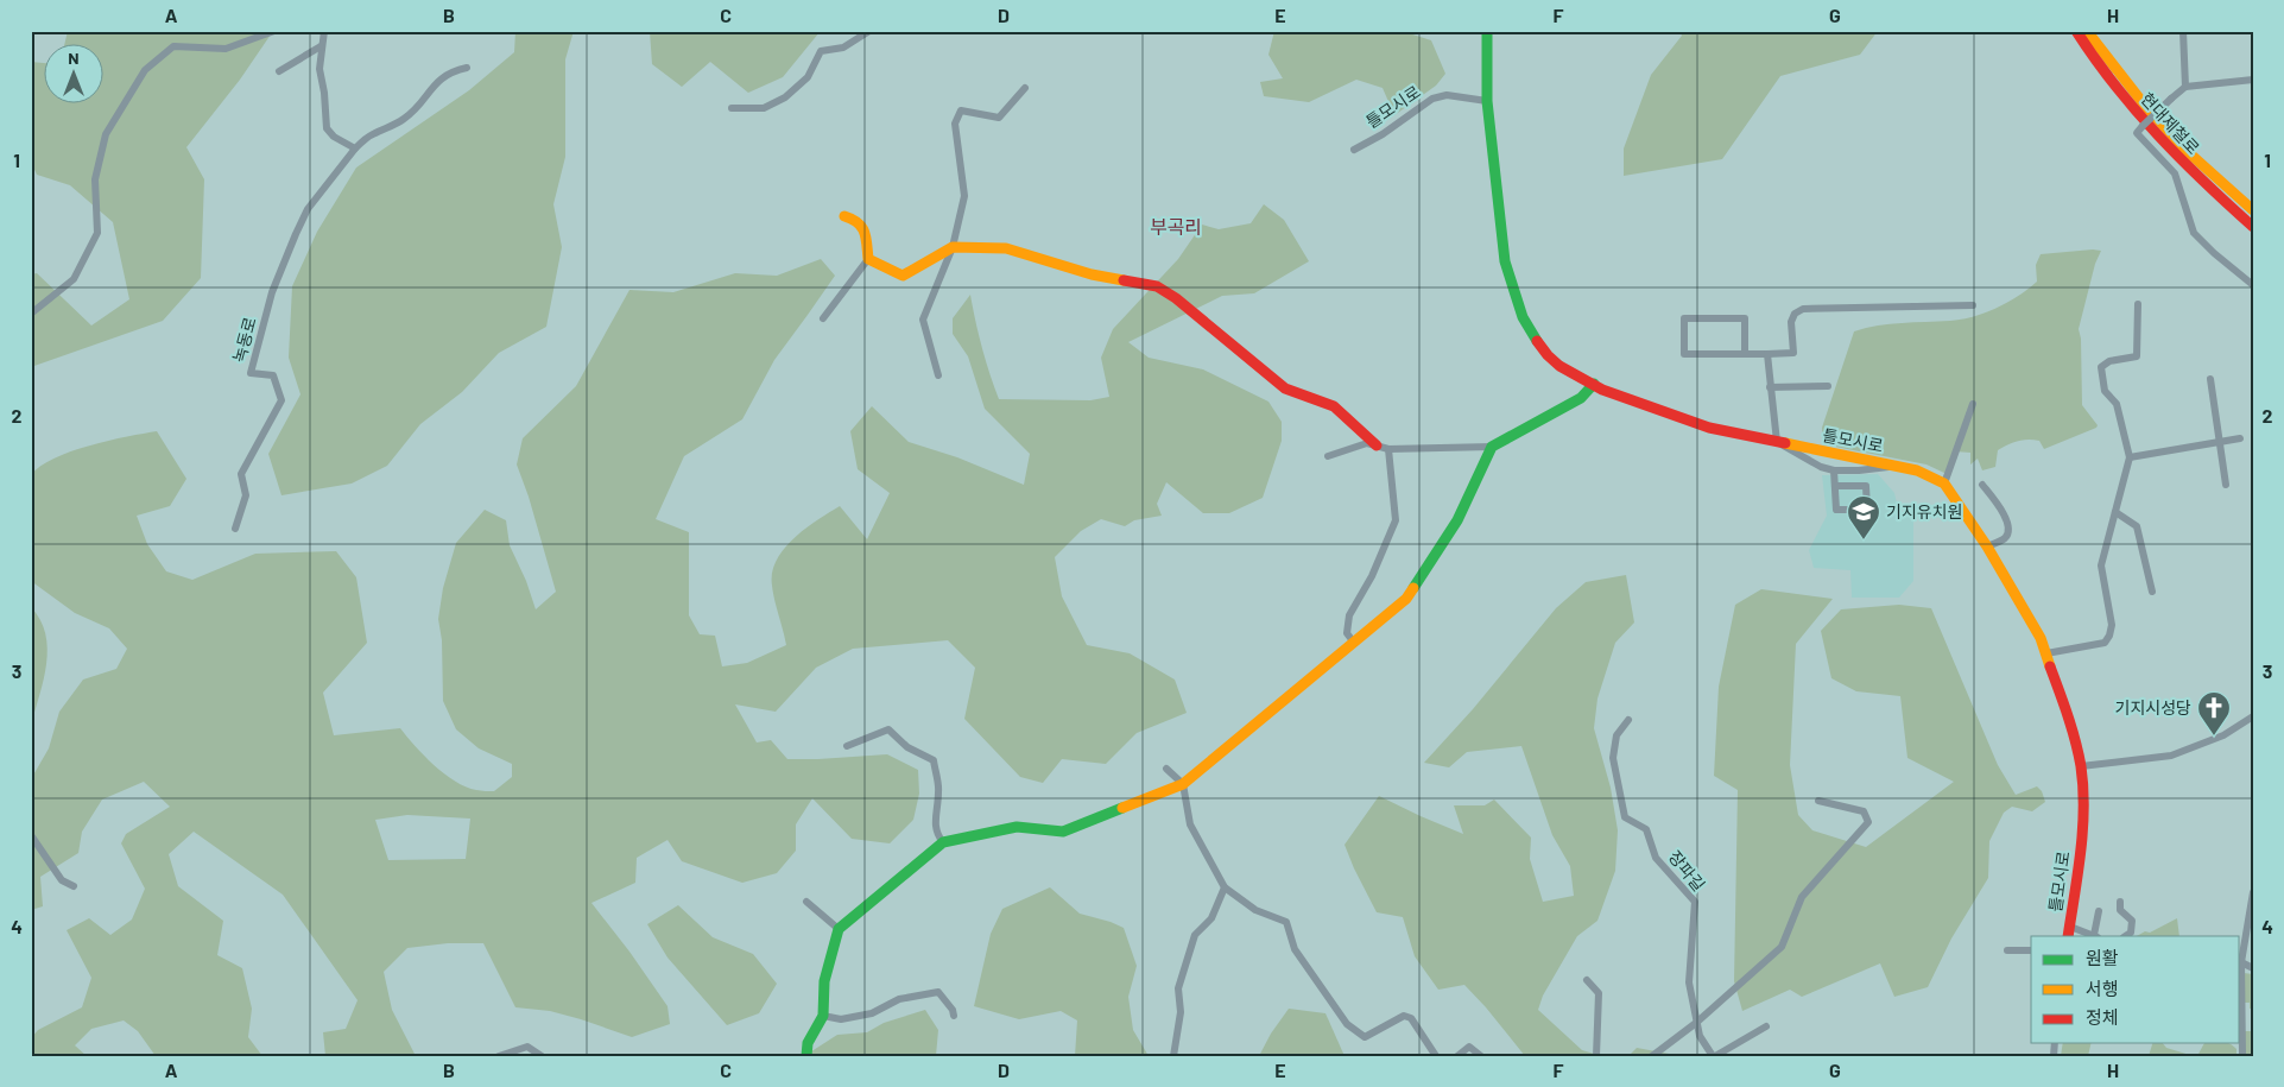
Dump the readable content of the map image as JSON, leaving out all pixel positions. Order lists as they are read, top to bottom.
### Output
{
  "streets": {
    "main road": ["틀모시로", "현대제철로"],
    "street": ["녹동로", "장파길"]
  },
  "districts": ["부곡리"],
  "places": {
    "school or university": ["기지유치원"],
    "church": ["기지시성당"]
  },
  "legend": ["원활", "서행", "정체"],
  "north": "top",
  "grid": {
    "columns": [
      "A",
      "B",
      "C",
      "D",
      "E",
      "F",
      "G",
      "H"
    ],
    "rows": [
      "1",
      "2",
      "3",
      "4"
    ]
  }
}
